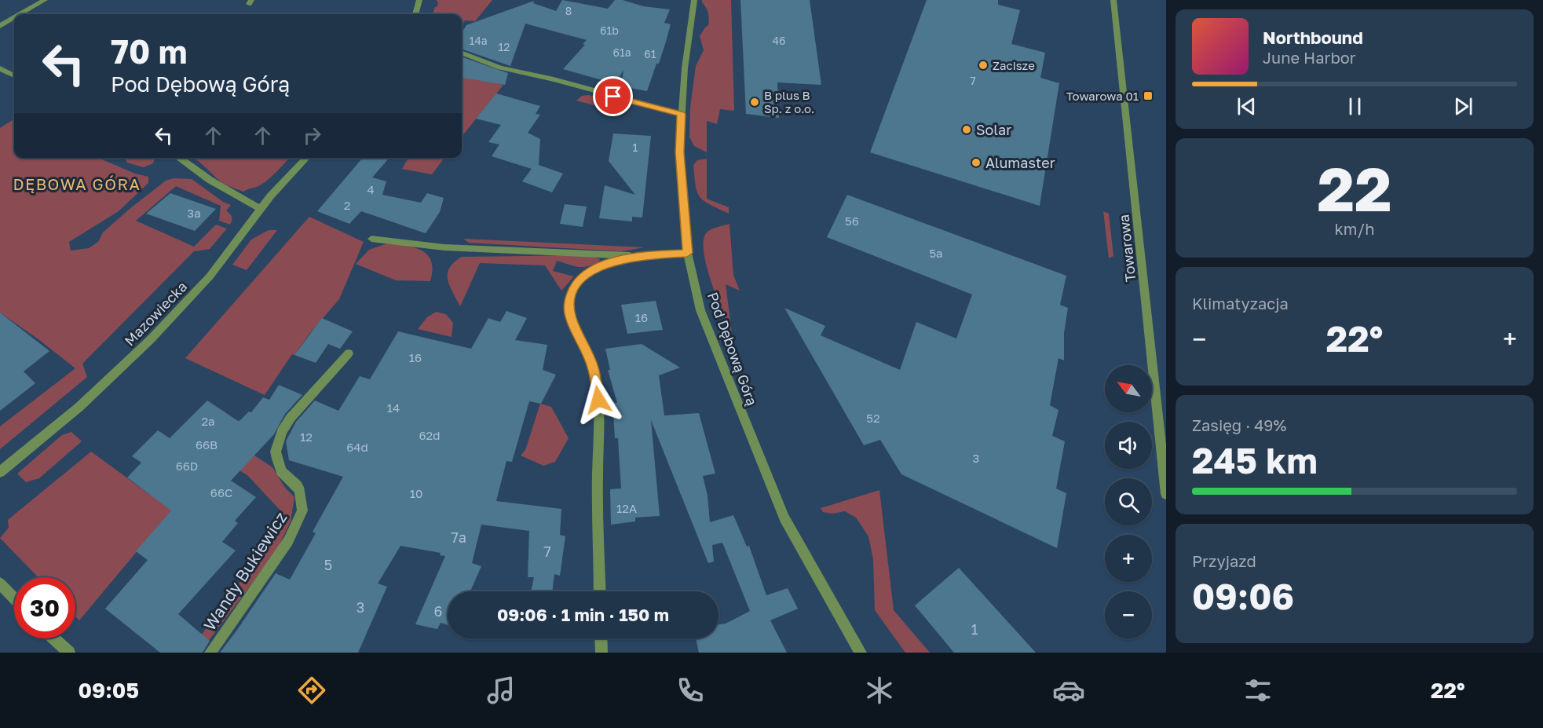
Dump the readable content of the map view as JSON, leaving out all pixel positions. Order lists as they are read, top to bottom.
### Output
{
  "streets": {
    "street": [
      "Towarowa",
      "Mazowiecka",
      "Pod Dębową Górą",
      "Wandy Bukiewicz"
    ]
  },
  "districts": ["DĘBOWA GÓRA"],
  "places": {
    "other": [
      "Zacisze",
      "B plus B Sp. z o.o.",
      "Solar",
      "Alumaster"
    ],
    "transit": ["Towarowa 01"]
  },
  "house_numbers": [
    "8",
    "61b",
    "14a",
    "46",
    "12",
    "61a",
    "61",
    "7",
    "1",
    "4",
    "2",
    "3a",
    "56",
    "5a",
    "16",
    "16",
    "14",
    "52",
    "2a",
    "62d",
    "12",
    "66B",
    "64d",
    "3",
    "66D",
    "66C",
    "10",
    "12A",
    "7a",
    "7",
    "5",
    "3",
    "6",
    "1"
  ],
  "north": "top left",
  "page": {
    "turn": ["70 m", "Pod Dębową Górą"],
    "song": ["Northbound", "June Harbor"],
    "tile": [
      ["22", "km/h"],
      "Klimatyzacja",
      ["Zasięg · 49%", "245 km"],
      ["Przyjazd", "09:06"]
    ],
    "heat": ["−", "22°", "+"],
    "map_buttons": ["+", "−"],
    "limit": "30",
    "trip": "09:06 · 1 min · 150 m",
    "tabs": ["09:05", "22°"]
  }
}
